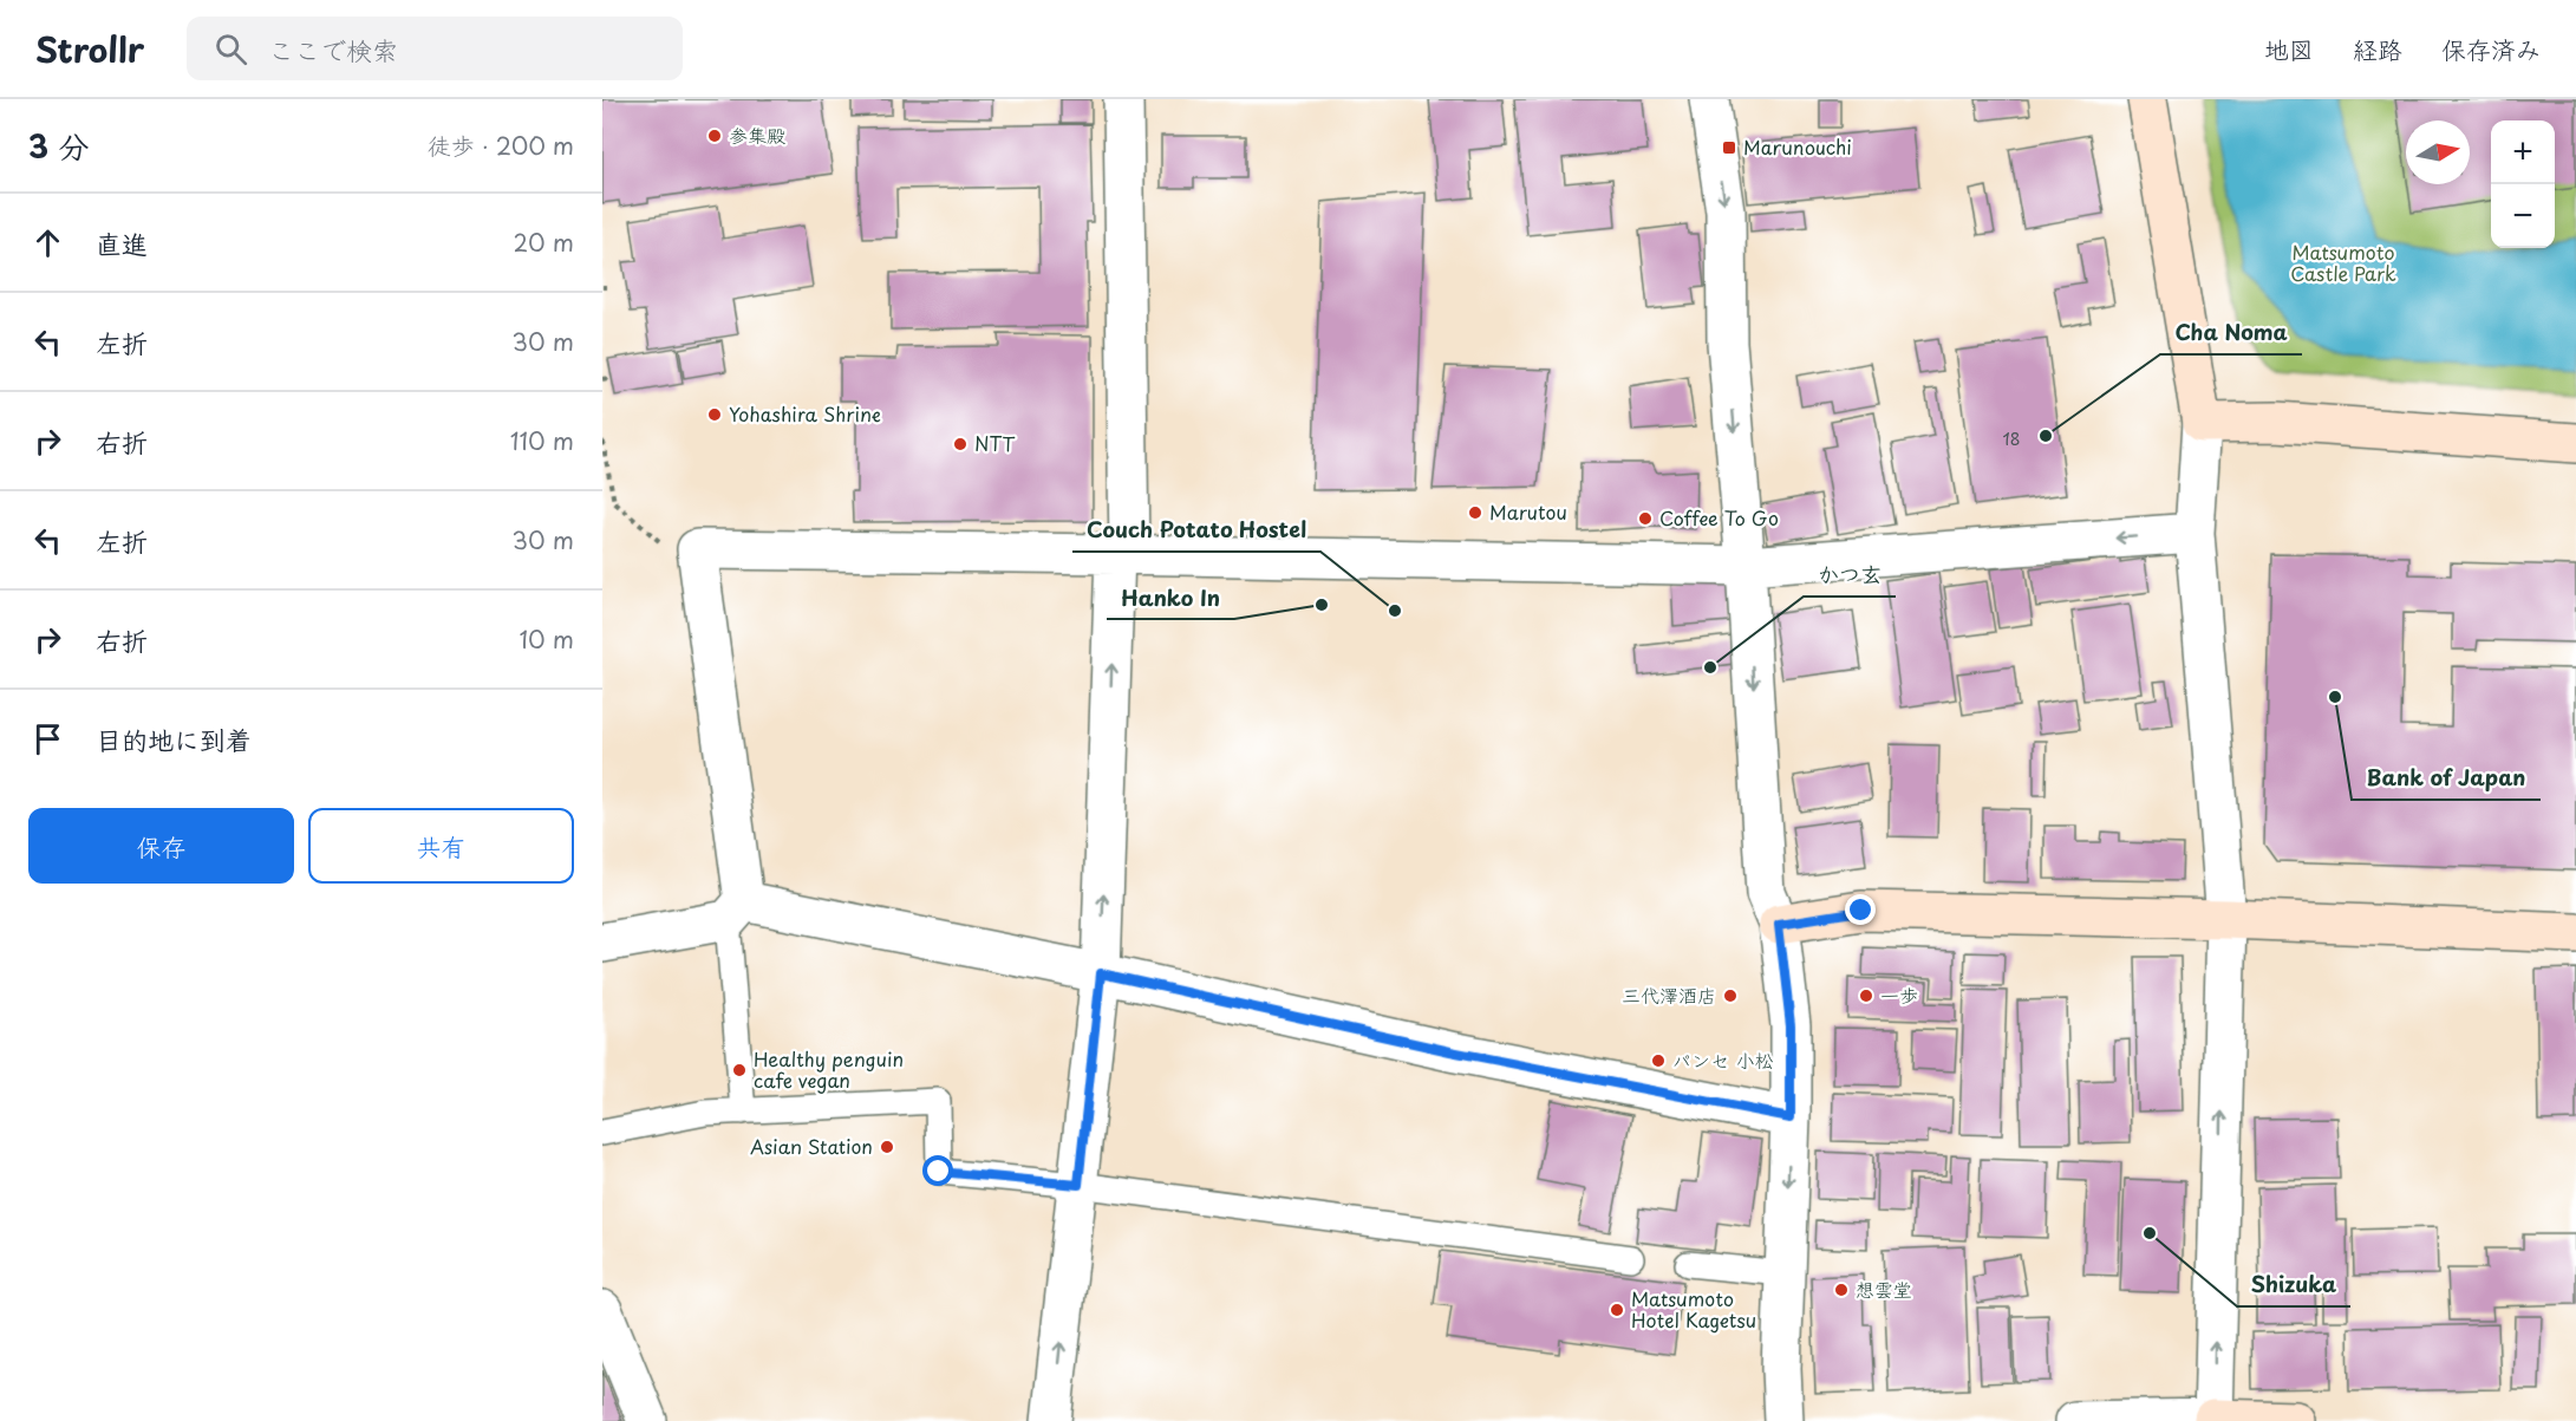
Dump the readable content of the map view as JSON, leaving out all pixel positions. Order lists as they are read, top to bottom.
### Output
{
  "parks": ["Matsumoto Castle Park"],
  "places": {
    "other": [
      "参集殿",
      "Yohashira Shrine",
      "Cha Noma",
      "NTT",
      "Marutou",
      "Coffee To Go",
      "Hanko In",
      "Couch Potato Hostel",
      "かつ玄",
      "Bank of Japan",
      "三代澤酒店",
      "一歩",
      "パンセ 小松",
      "Healthy penguin cafe vegan",
      "Asian Station",
      "Shizuka",
      "想雲堂",
      "Matsumoto Hotel Kagetsu"
    ],
    "transit": ["Marunouchi"]
  },
  "house_numbers": ["18"],
  "north": "right",
  "page": {
    "header": "Strollr",
    "search": "ここで検索",
    "nav": ["地図", "経路", "保存済み"],
    "heading": ["3 分", "徒歩 · 200 m"],
    "map_buttons": ["+", "−"],
    "list": [
      ["直進", "20 m"],
      ["左折", "30 m"],
      ["右折", "110 m"],
      ["左折", "30 m"],
      ["右折", "10 m"],
      "目的地に到着"
    ],
    "buttons": ["保存", "共有"]
  }
}
